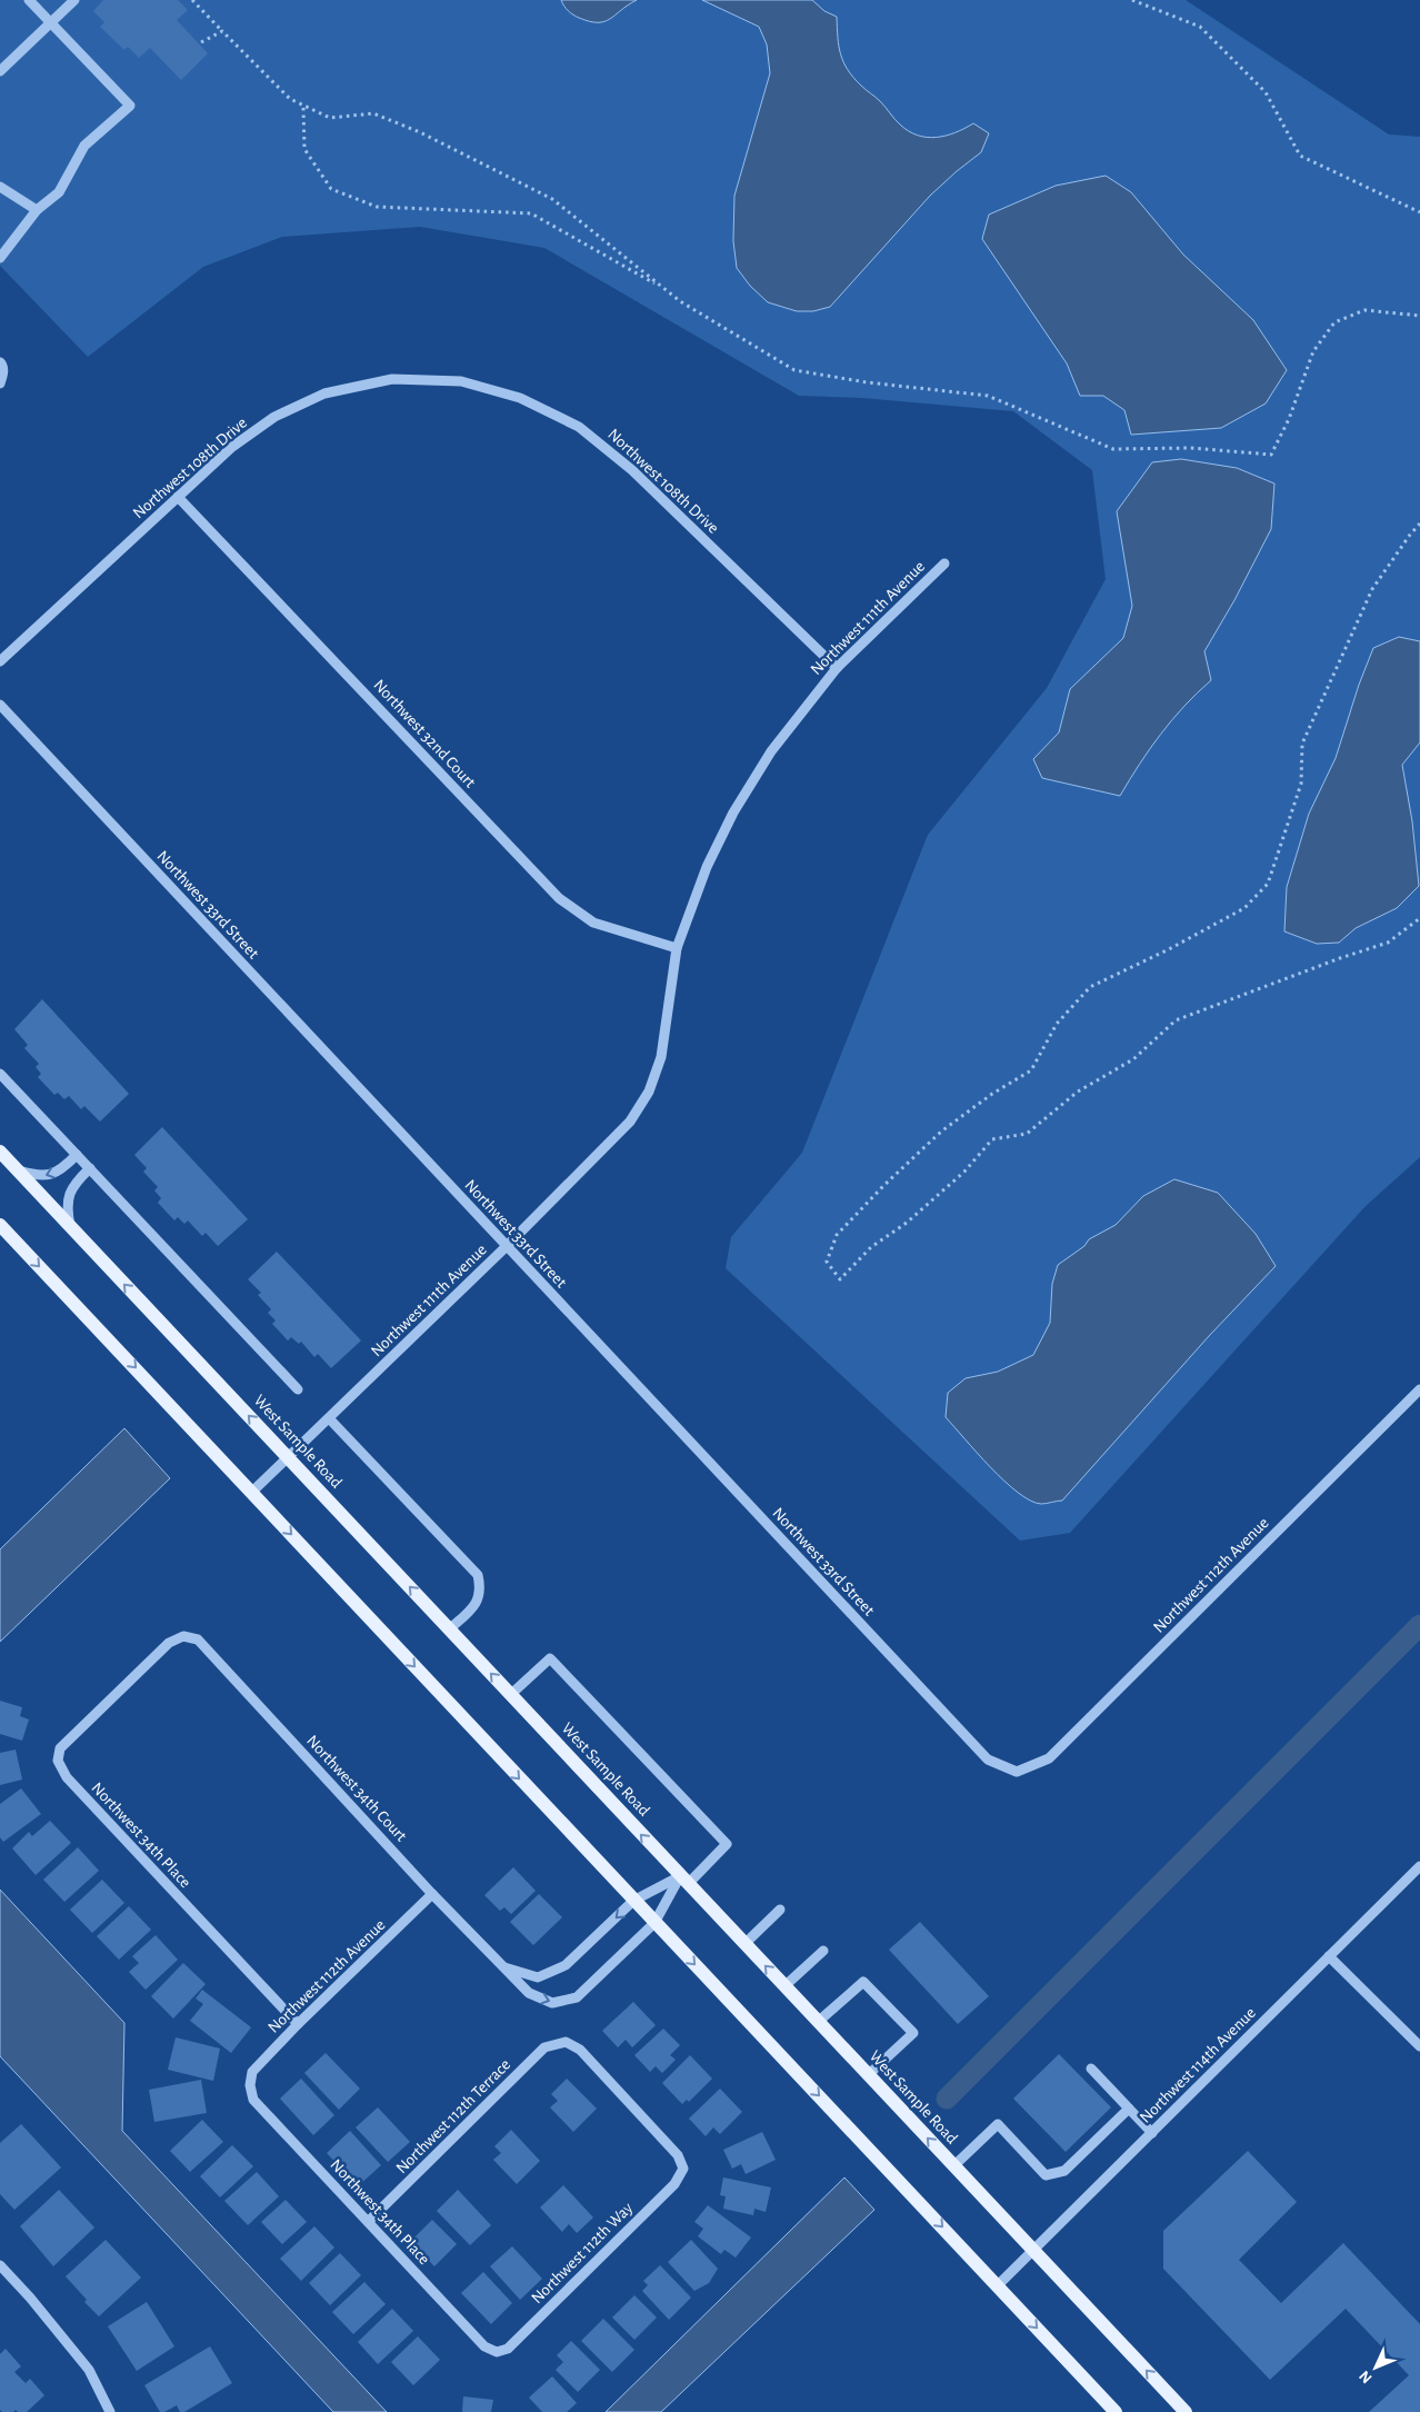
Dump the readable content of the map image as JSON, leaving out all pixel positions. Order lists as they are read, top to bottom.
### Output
{
  "streets": {
    "main road": ["West Sample Road"],
    "street": [
      "Northwest 108th Drive",
      "Northwest 111th Avenue",
      "Northwest 32nd Court",
      "Northwest 33rd Street",
      "Northwest 112th Avenue",
      "Northwest 34th Court",
      "Northwest 34th Place",
      "Northwest 114th Avenue",
      "Northwest 112th Terrace",
      "Northwest 112th Way"
    ]
  },
  "crossings": [
    ["Northwest 108th Drive", "Northwest 111th Avenue"],
    ["Northwest 108th Drive", "Northwest 32nd Court"],
    ["Northwest 111th Avenue", "Northwest 32nd Court"],
    ["Northwest 111th Avenue", "Northwest 33rd Street"],
    ["Northwest 111th Avenue", "West Sample Road"],
    ["Northwest 33rd Street", "Northwest 112th Avenue"],
    ["West Sample Road", "Northwest 34th Court"],
    ["West Sample Road", "Northwest 114th Avenue"],
    ["Northwest 112th Avenue", "Northwest 34th Court"],
    ["Northwest 112th Avenue", "Northwest 34th Place"],
    ["Northwest 34th Court", "Northwest 34th Place"],
    ["Northwest 34th Place", "Northwest 112th Terrace"],
    ["Northwest 34th Place", "Northwest 112th Way"],
    ["Northwest 112th Terrace", "Northwest 112th Way"]
  ],
  "north": "bottom left"
}
